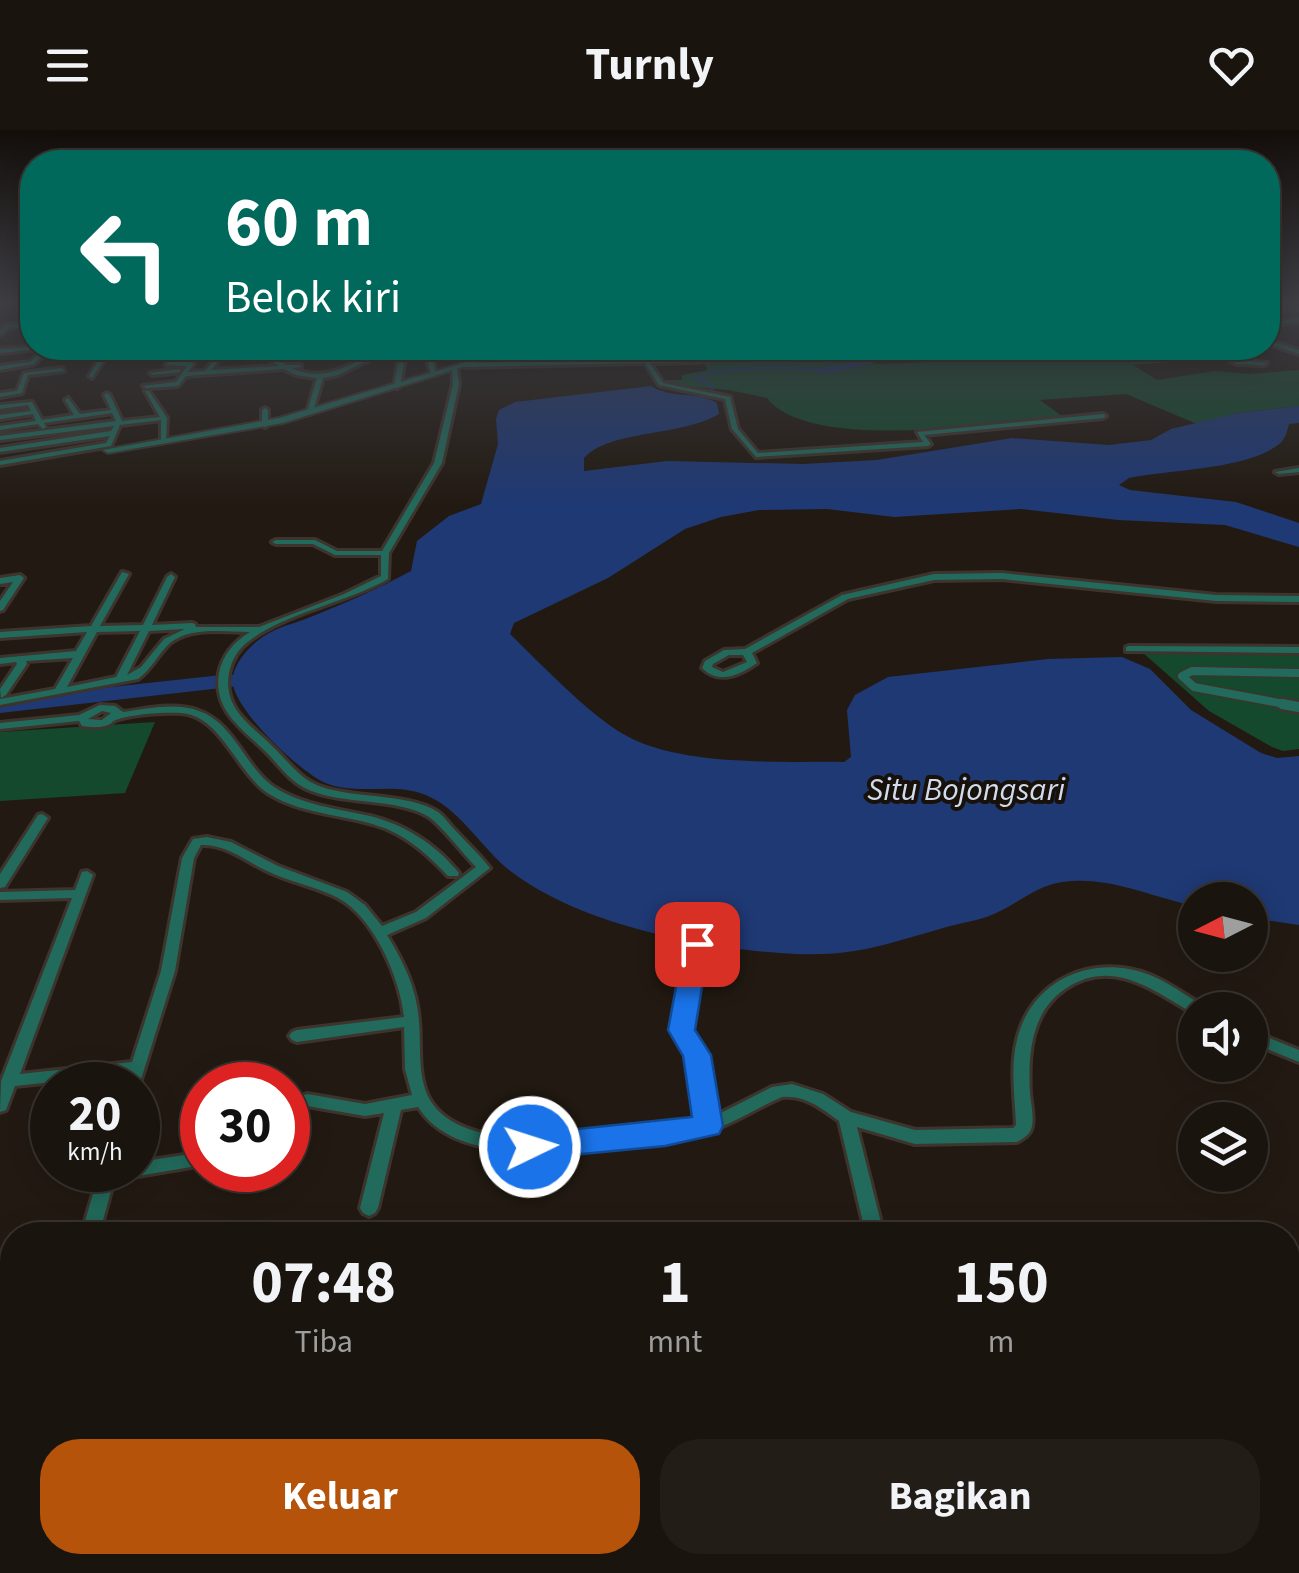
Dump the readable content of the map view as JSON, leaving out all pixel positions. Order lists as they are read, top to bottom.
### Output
{
  "water": ["Situ Bojongsari"],
  "north": "left",
  "page": {
    "header": "Turnly",
    "turn": ["60 m", "Belok kiri"],
    "speed": "20 km/h",
    "limit": "30",
    "eta": [
      "07:48",
      "Tiba",
      "1",
      "mnt",
      "150",
      "m"
    ],
    "buttons": ["Keluar", "Bagikan"]
  }
}
